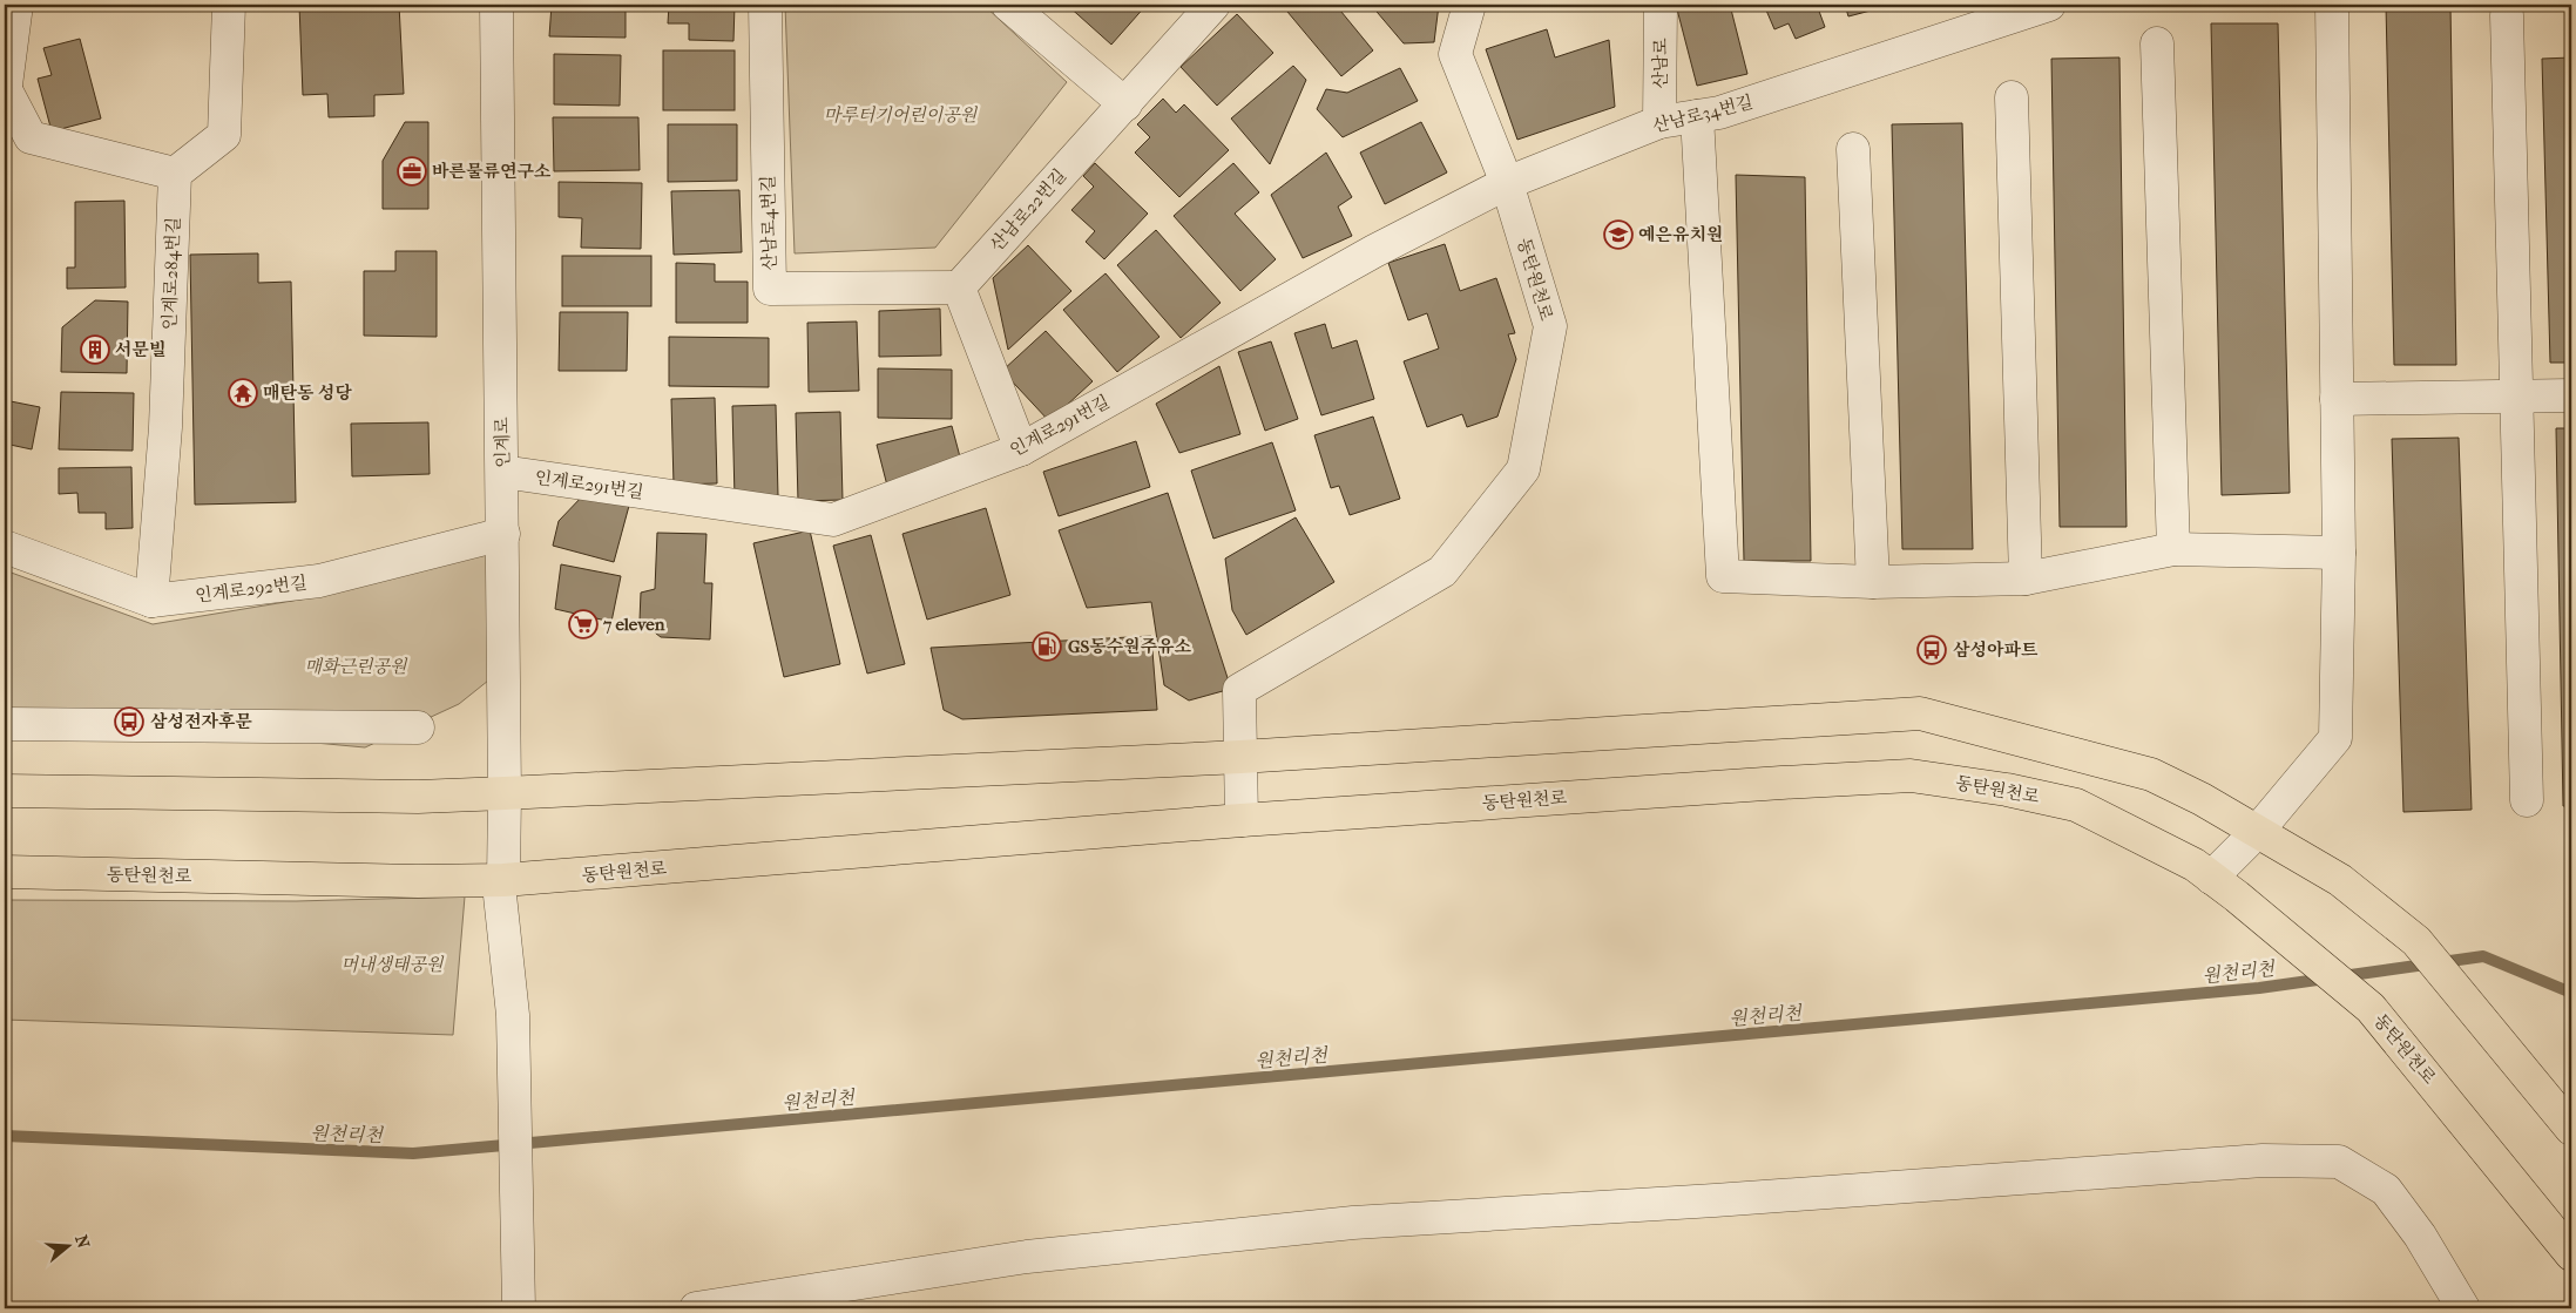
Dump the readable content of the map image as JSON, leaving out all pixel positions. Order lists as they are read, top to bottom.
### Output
{
  "streets": {
    "main road": ["동탄원천로"],
    "street": [
      "산남로",
      "산남로34번길",
      "산남로22번길",
      "산남로4번길",
      "인계로284번길",
      "인계로291번길",
      "인계로",
      "인계로292번길"
    ]
  },
  "crossings": [
    ["산남로", "산남로34번길"],
    ["산남로34번길", "동탄원천로"],
    ["산남로34번길", "인계로291번길"],
    ["산남로22번길", "산남로4번길"],
    ["인계로284번길", "인계로292번길"],
    ["동탄원천로", "인계로291번길"],
    ["동탄원천로", "인계로"],
    ["인계로291번길", "인계로"],
    ["인계로", "인계로292번길"]
  ],
  "water": ["원천리천"],
  "parks": ["마루터기어린이공원", "매화근린공원", "머내생태공원"],
  "places": {
    "office": ["바른물류연구소"],
    "school or university": ["예은유치원"],
    "building": ["서문빌"],
    "temple": ["매탄동 성당"],
    "supermarket": ["7 eleven"],
    "fuel station": ["GS동수원주유소"],
    "bus stop": ["삼성아파트", "삼성전자후문"]
  },
  "north": "right"
}
